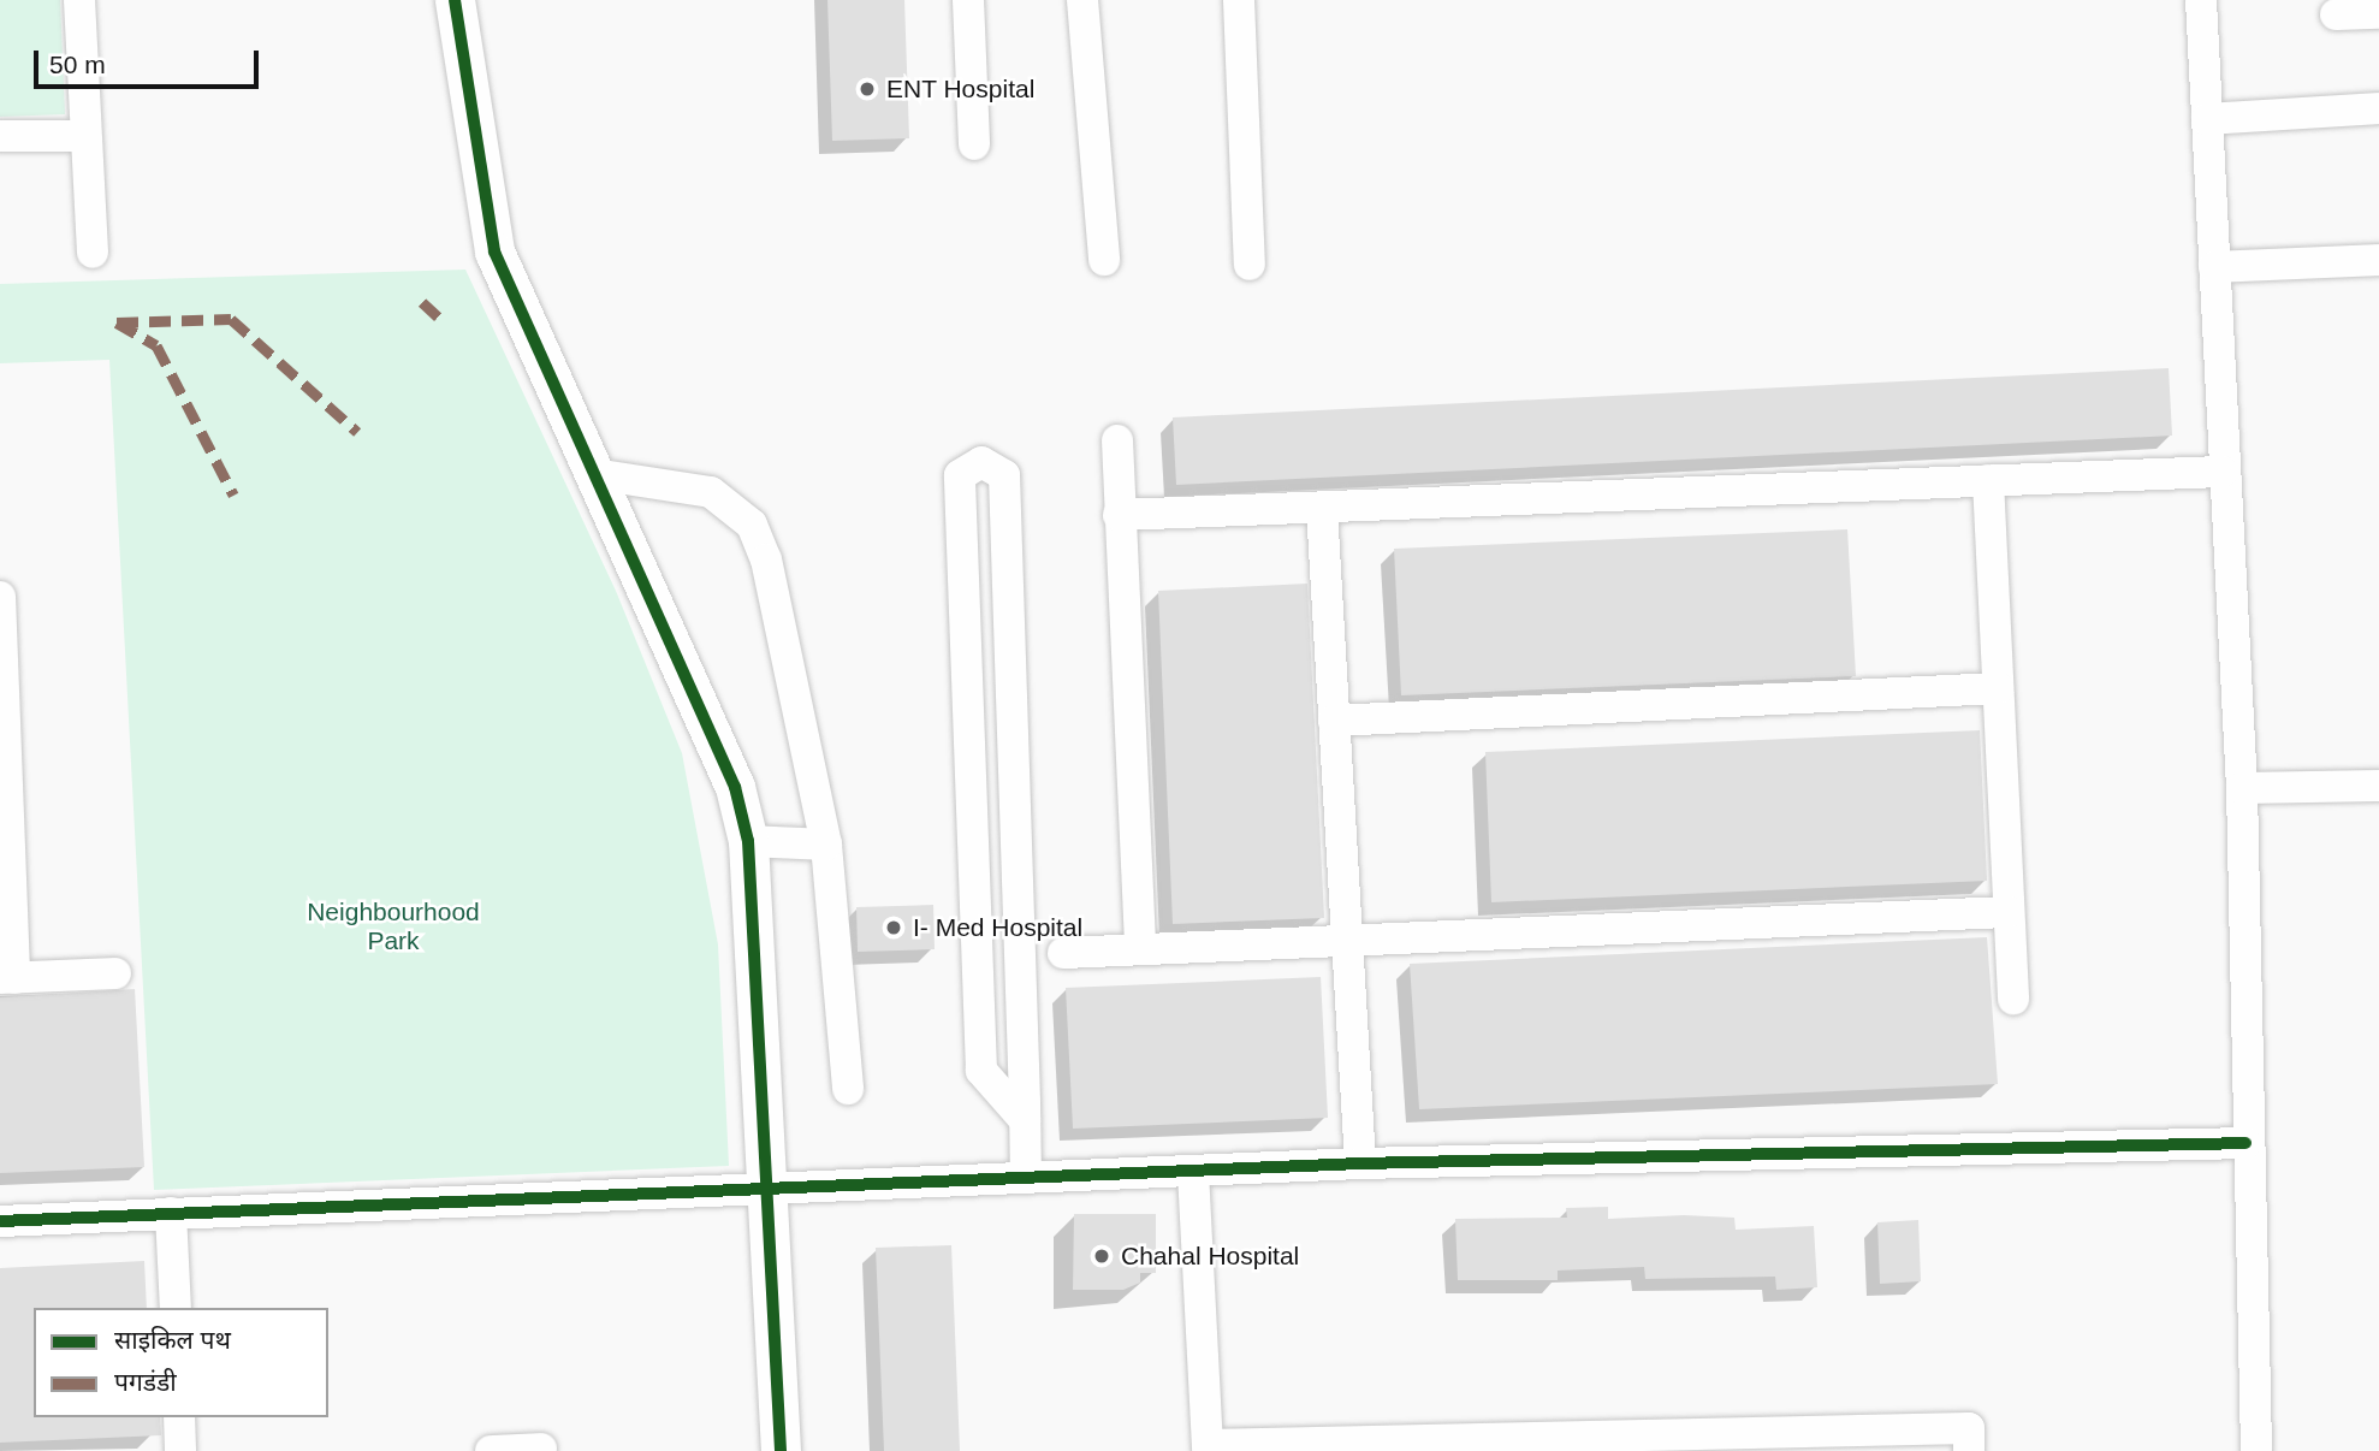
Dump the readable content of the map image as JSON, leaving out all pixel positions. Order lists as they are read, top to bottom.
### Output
{
  "parks": ["Neighbourhood Park"],
  "places": ["ENT Hospital", "I- Med Hospital", "Chahal Hospital"],
  "legend": ["साइकिल पथ", "पगडंडी"],
  "scale_bar": "50 m"
}
